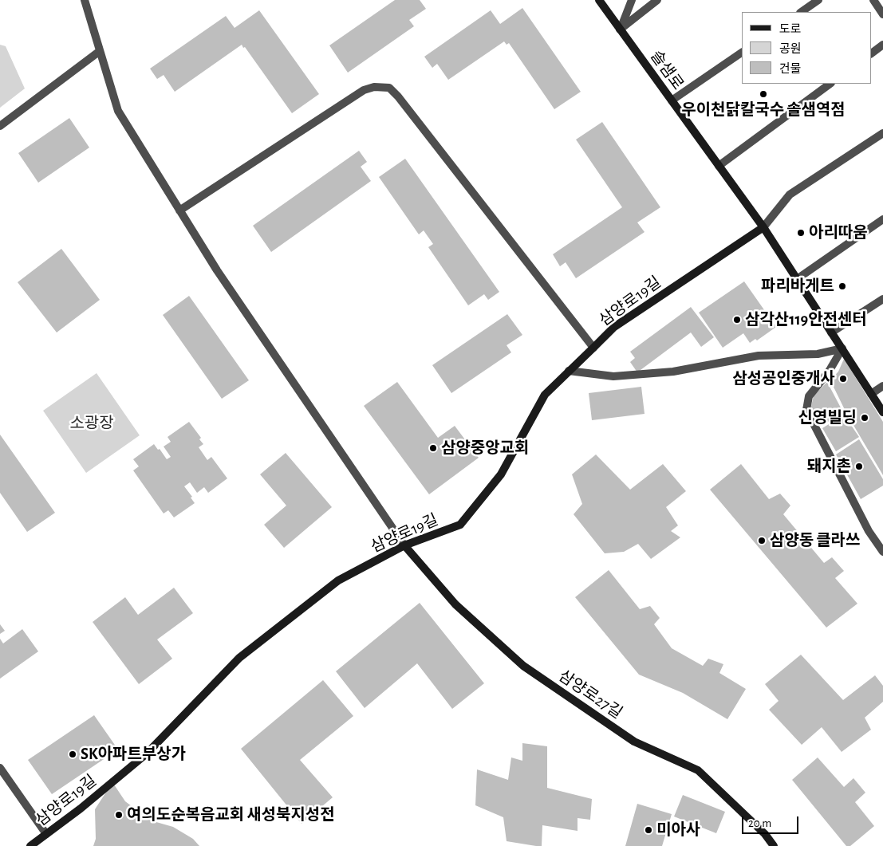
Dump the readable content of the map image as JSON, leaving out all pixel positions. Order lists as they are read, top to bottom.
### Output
{
  "streets": {
    "street": ["솔샘로", "삼양로19길", "삼양로27길"]
  },
  "crossings": [
    ["솔샘로", "삼양로19길"],
    ["삼양로19길", "삼양로27길"]
  ],
  "parks": ["소광장"],
  "places": [
    "우이천닭칼국수 솔샘역점",
    "아리따움",
    "파리바게트",
    "삼각산119안전센터",
    "삼성공인중개사",
    "신영빌딩",
    "삼양중앙교회",
    "돼지촌",
    "삼양동 클라쓰",
    "SK아파트부상가",
    "여의도순복음교회 새성북지성전",
    "미아사"
  ],
  "legend": ["도로", "공원", "건물"],
  "scale_bar": "20 m"
}
